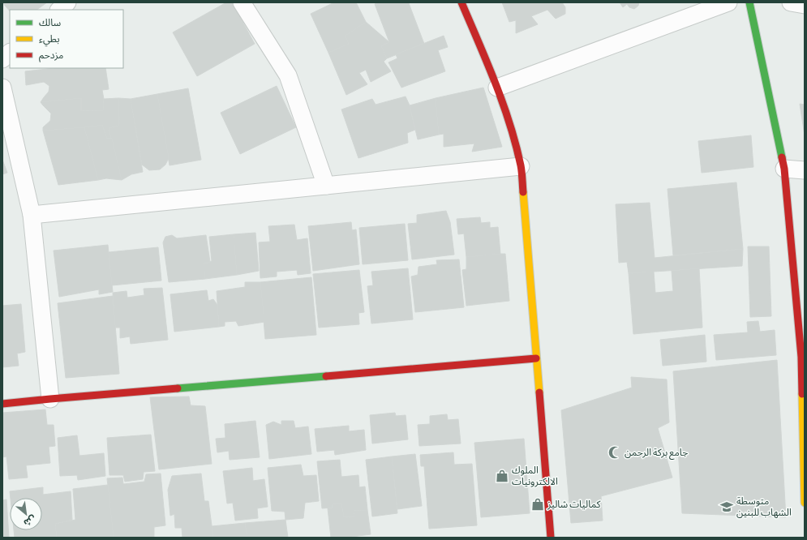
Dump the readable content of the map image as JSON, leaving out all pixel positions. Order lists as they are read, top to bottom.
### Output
{
  "places": {
    "mosque": ["جامع بركة الرحمن"],
    "shop": ["الملوك الالكترونيات", "كماليات شاليز"],
    "school or university": ["متوسطة الشهاب للبنين"]
  },
  "legend": ["سالك", "بطيء", "مزدحم"],
  "north": "bottom right"
}
